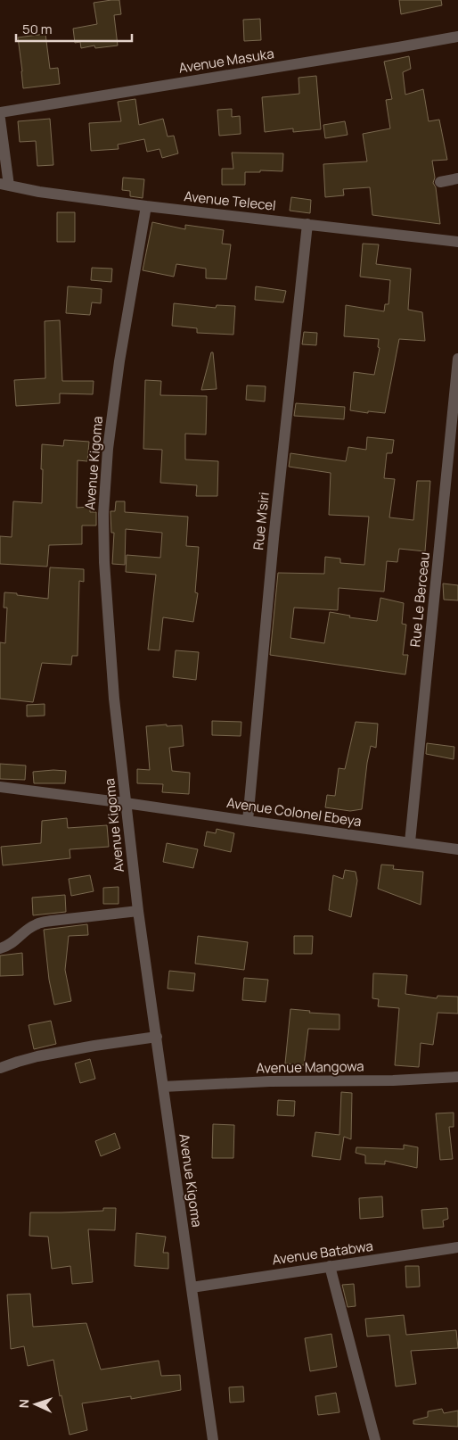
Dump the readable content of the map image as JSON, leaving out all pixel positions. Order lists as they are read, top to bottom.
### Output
{
  "streets": {
    "street": [
      "Avenue Masuka",
      "Avenue Telecel",
      "Avenue Kigoma",
      "Rue M'siri",
      "Rue Le Berceau",
      "Avenue Colonel Ebeya",
      "Avenue Mangowa",
      "Avenue Batabwa"
    ]
  },
  "crossings": [
    ["Avenue Telecel", "Avenue Kigoma"],
    ["Avenue Telecel", "Rue M'siri"],
    ["Avenue Kigoma", "Avenue Colonel Ebeya"],
    ["Avenue Kigoma", "Avenue Mangowa"],
    ["Avenue Kigoma", "Avenue Batabwa"],
    ["Rue M'siri", "Avenue Colonel Ebeya"],
    ["Rue Le Berceau", "Avenue Colonel Ebeya"]
  ],
  "scale_bar": "50 m",
  "north": "left"
}
